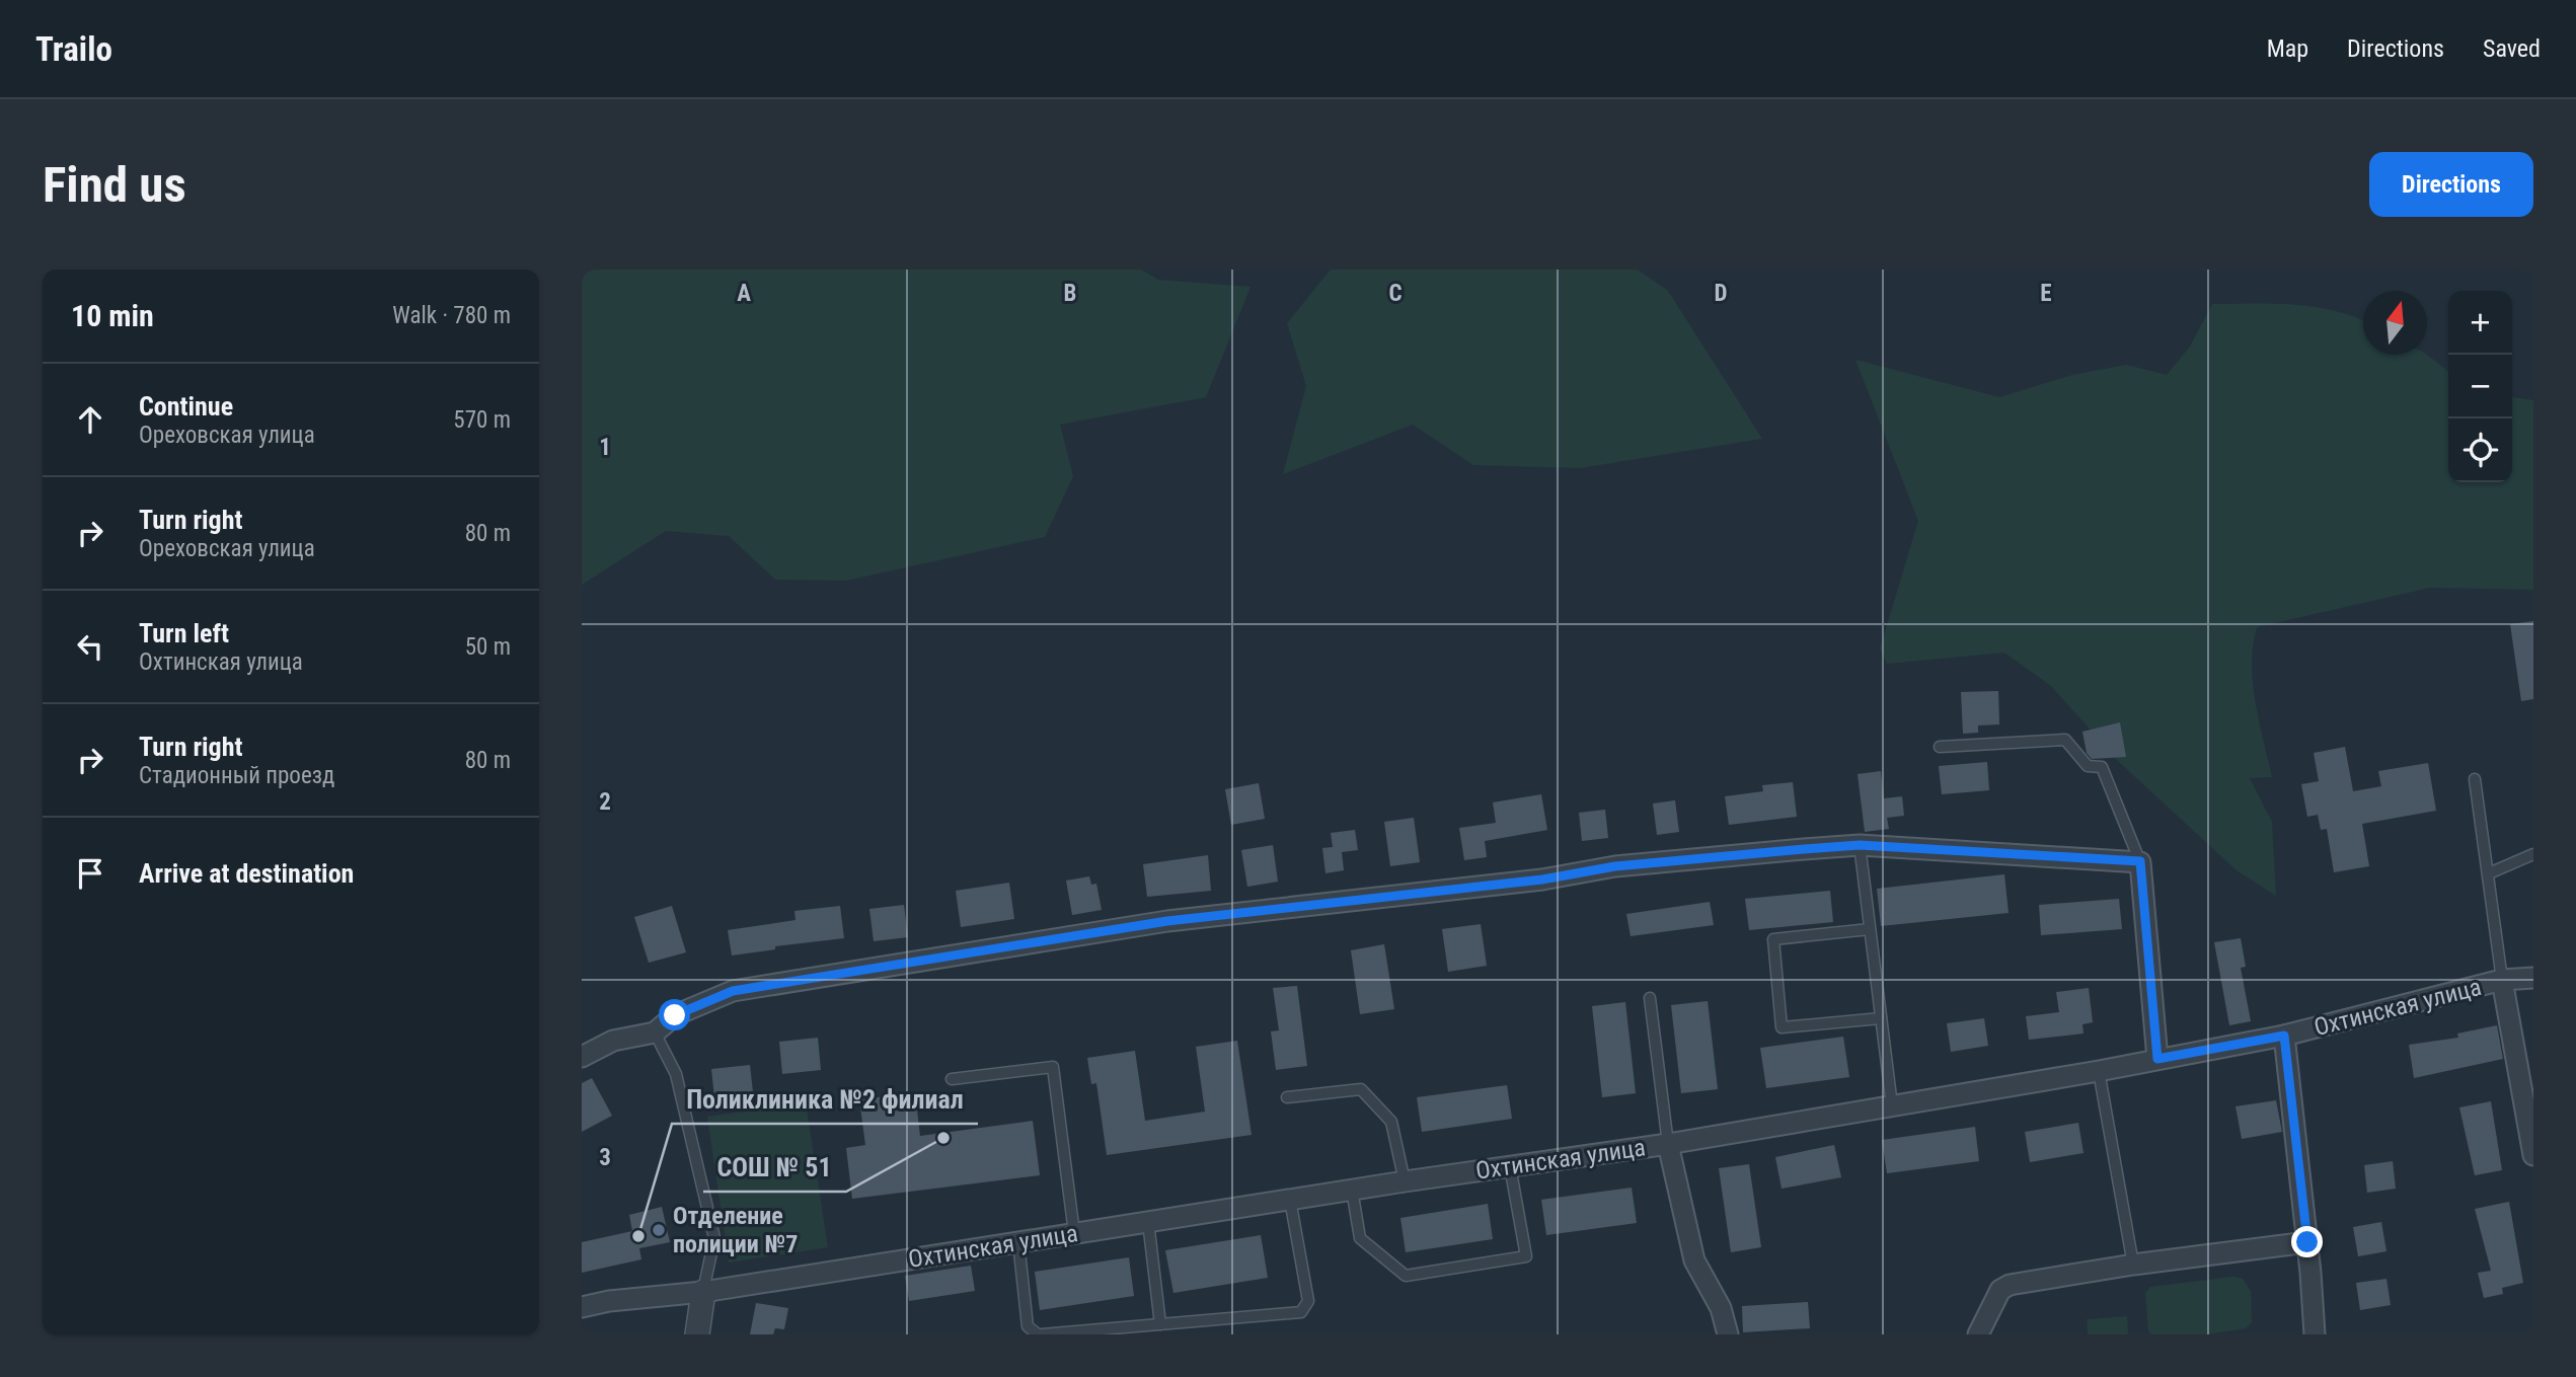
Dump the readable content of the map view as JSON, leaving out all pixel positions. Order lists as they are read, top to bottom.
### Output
{
  "streets": {
    "street": ["Охтинская улица"]
  },
  "places": ["СОШ № 51", "Отделение полиции №7", "Поликлиника №2 филиал"],
  "north": "top",
  "page": {
    "header": "Trailo",
    "nav": ["Map", "Directions", "Saved"],
    "buttons": "Directions",
    "title": "Find us",
    "heading": ["10 min", "Walk · 780 m"],
    "map_buttons": ["+", "−"],
    "list": [
      ["Continue", "Ореховская улица", "570 m"],
      ["Turn right", "Ореховская улица", "80 m"],
      ["Turn left", "Охтинская улица", "50 m"],
      ["Turn right", "Стадионный проезд", "80 m"],
      "Arrive at destination"
    ]
  },
  "grid": {
    "columns": [
      "A",
      "B",
      "C",
      "D",
      "E"
    ],
    "rows": ["1", "2", "3"]
  }
}
